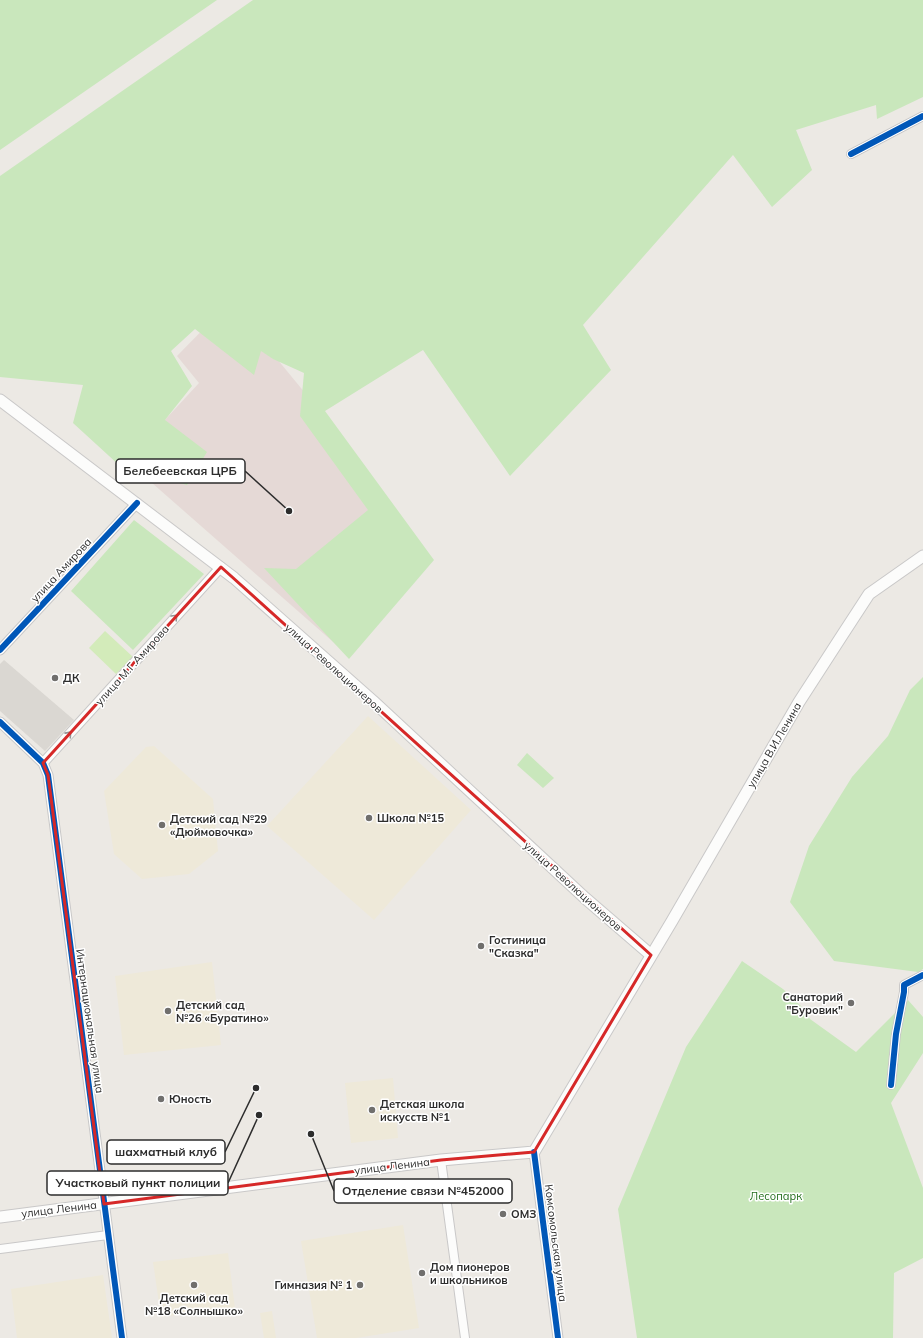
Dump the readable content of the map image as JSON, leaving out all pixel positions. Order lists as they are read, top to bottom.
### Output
{
  "streets": {
    "main road": ["улица Революционеров", "улица В.И.Ленина", "улица Ленина"],
    "street": [
      "улица Амирова",
      "улица М.Г.Амирова",
      "Интернациональная улица",
      "Комсомольская улица"
    ]
  },
  "crossings": [
    ["улица Амирова", "улица Революционеров"],
    ["улица М.Г.Амирова", "улица Революционеров"],
    ["улица М.Г.Амирова", "Интернациональная улица"],
    ["улица Революционеров", "улица В.И.Ленина"],
    ["Интернациональная улица", "улица Ленина"],
    ["улица Ленина", "Комсомольская улица"]
  ],
  "one_way": ["улица М.Г.Амирова"],
  "parks": ["Лесопарк"],
  "places": [
    "Белебеевская ЦРБ",
    "ДК",
    "Школа №15",
    "Детский сад №29 «Дюймовочка»",
    "Гостиница \"Сказка\"",
    "Санаторий \"Буровик\"",
    "Детский сад №26 «Буратино»",
    "шахматный клуб",
    "Юность",
    "Детская школа искусств №1",
    "Участковый пункт полиции",
    "Отделение связи №452000",
    "ОМЗ",
    "Дом пионеров и школьников",
    "Детский сад №18 «Солнышко»",
    "Гимназия № 1"
  ]
}
